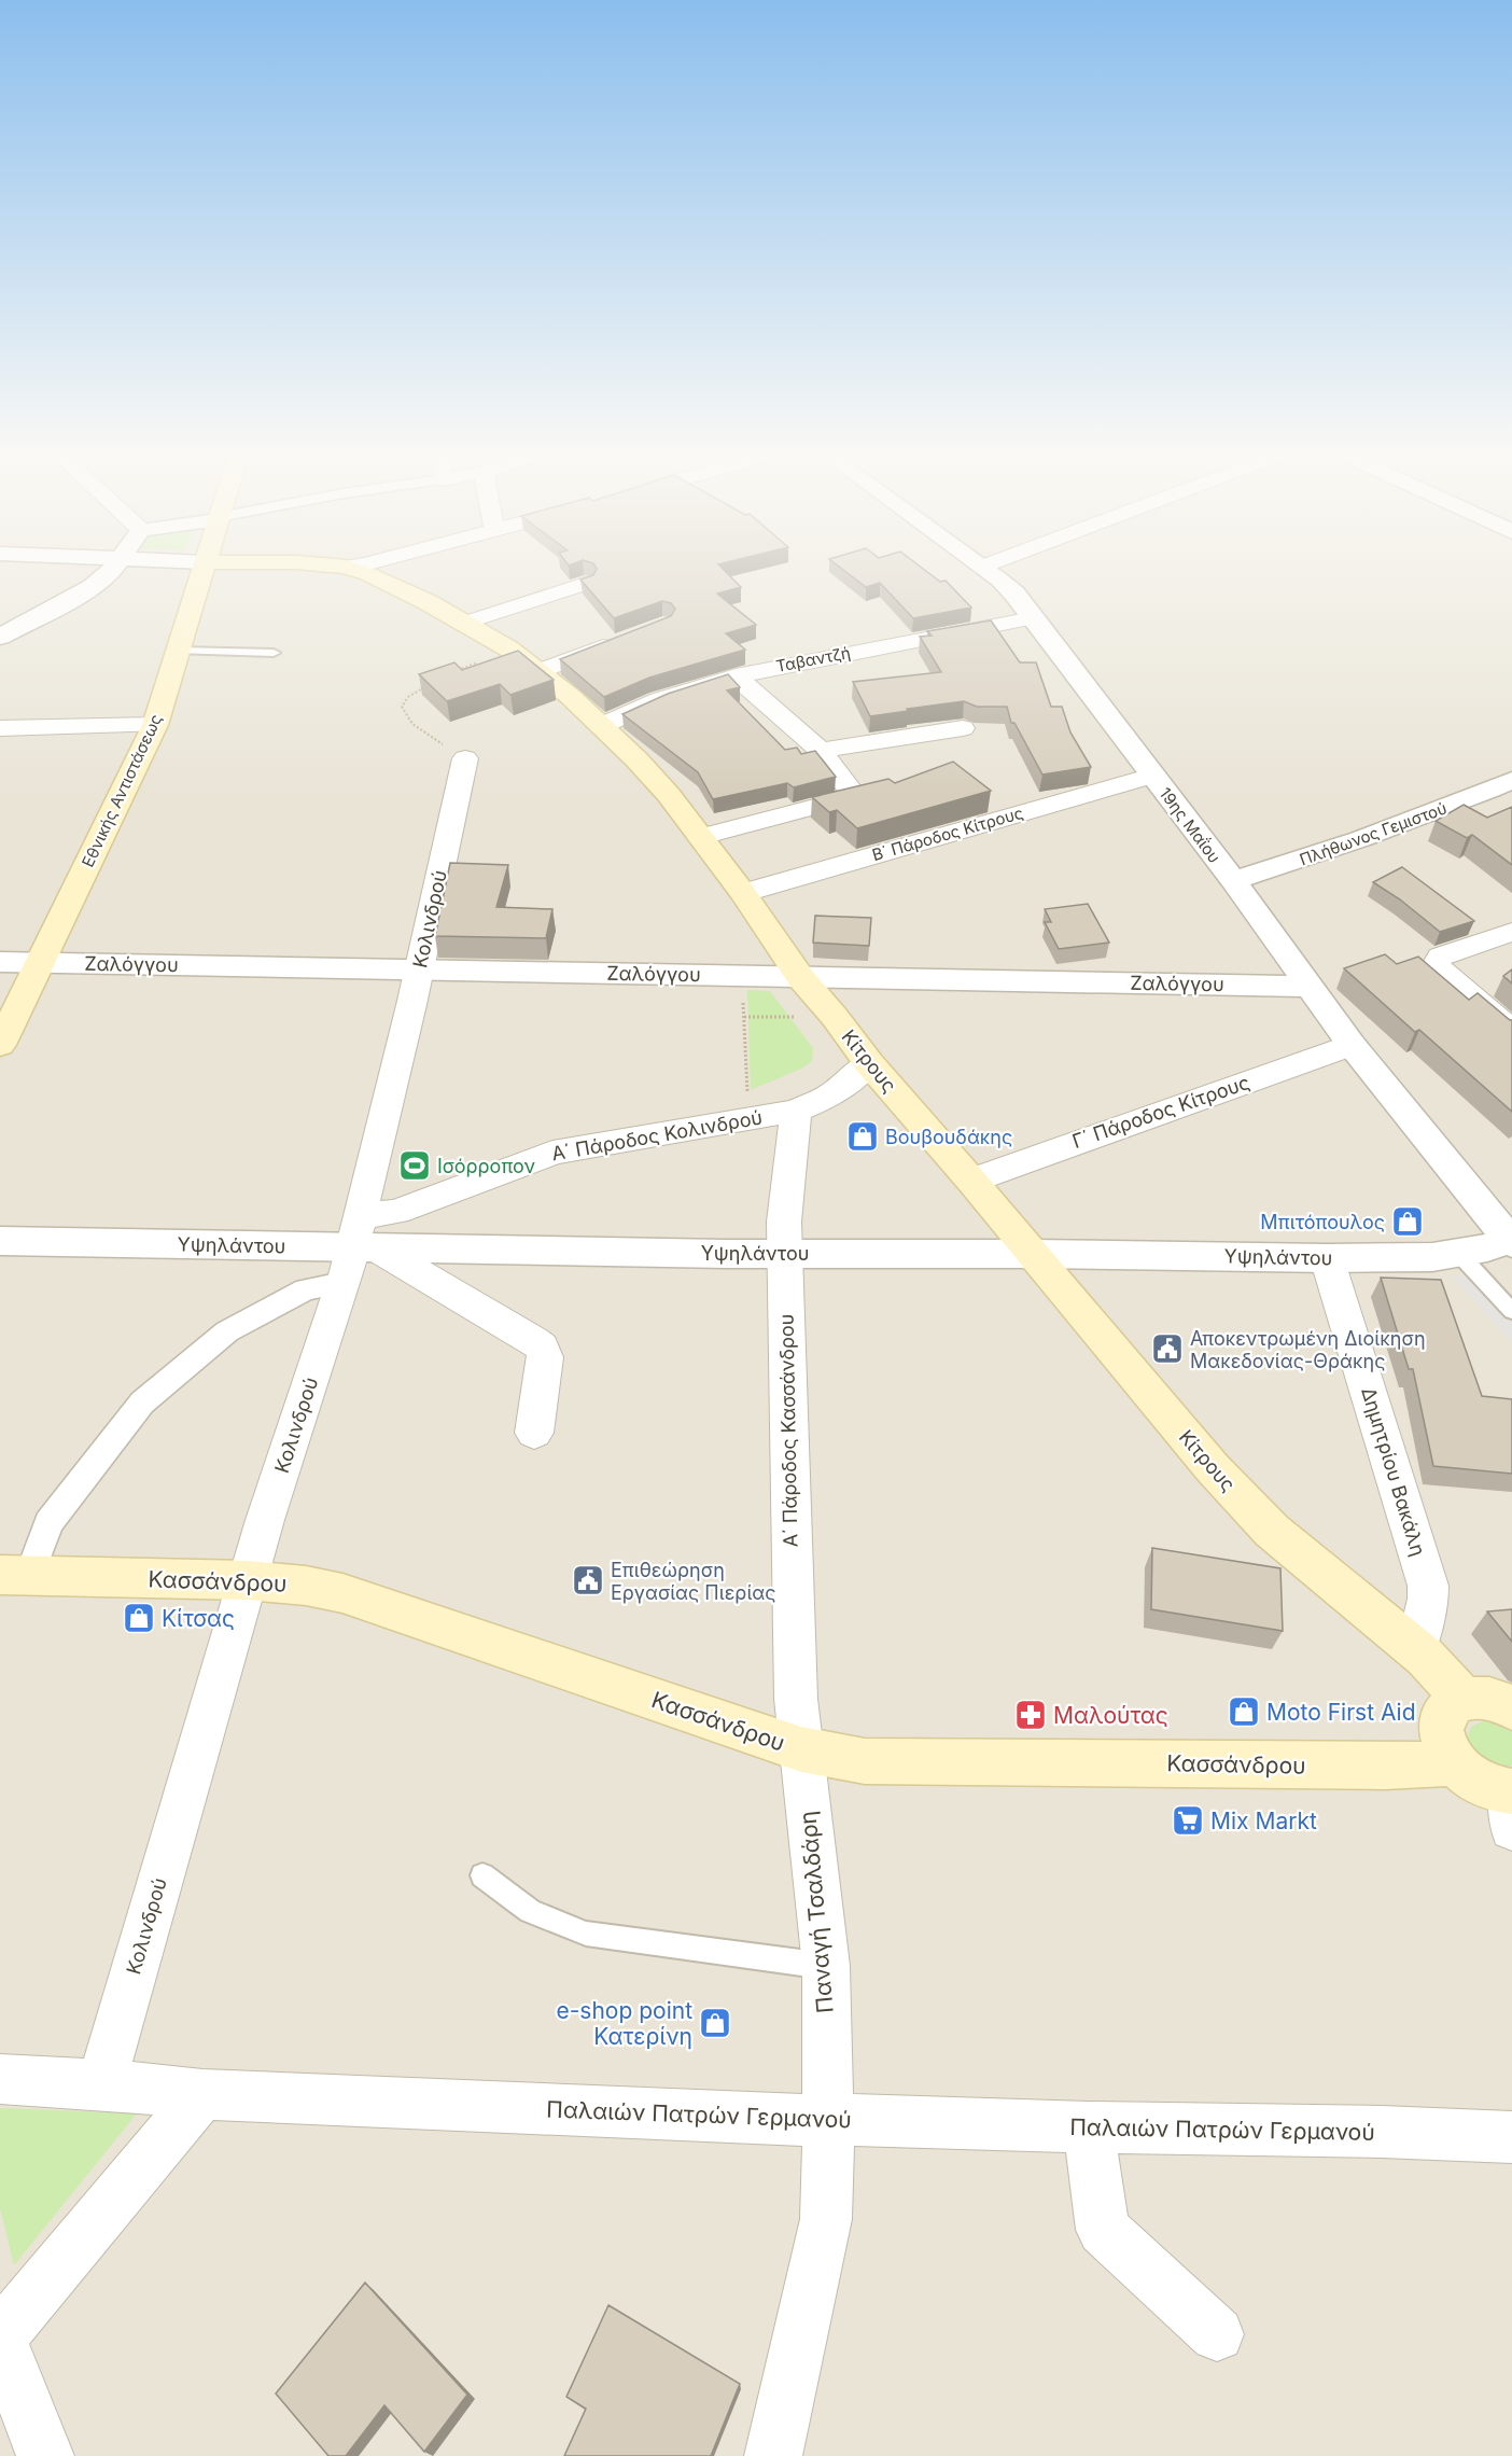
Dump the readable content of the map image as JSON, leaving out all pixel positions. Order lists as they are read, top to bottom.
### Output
{
  "streets": {
    "main road": ["Εθνικής Αντιστάσεως", "Κίτρους", "Κασσάνδρου"],
    "street": [
      "Ταβαντζή",
      "19ης Μαΐου",
      "Β΄ Πάροδος Κίτρους",
      "Πλήθωνος Γεμιστού",
      "Κολινδρού",
      "Ζαλόγγου",
      "Γ΄ Πάροδος Κίτρους",
      "Α΄ Πάροδος Κολινδρού",
      "Υψηλάντου",
      "Α΄ Πάροδος Κασσάνδρου",
      "Δημητρίου Βακάλη",
      "Παναγή Τσαλδάρη",
      "Παλαιών Πατρών Γερμανού"
    ]
  },
  "crossings": [
    ["Ταβαντζή", "19ης Μαΐου"],
    ["Ταβαντζή", "Κίτρους"],
    ["Εθνικής Αντιστάσεως", "Ζαλόγγου"],
    ["19ης Μαΐου", "Β΄ Πάροδος Κίτρους"],
    ["19ης Μαΐου", "Πλήθωνος Γεμιστού"],
    ["19ης Μαΐου", "Ζαλόγγου"],
    ["19ης Μαΐου", "Γ΄ Πάροδος Κίτρους"],
    ["19ης Μαΐου", "Υψηλάντου"],
    ["Β΄ Πάροδος Κίτρους", "Κίτρους"],
    ["Κολινδρού", "Ζαλόγγου"],
    ["Κολινδρού", "Α΄ Πάροδος Κολινδρού"],
    ["Κολινδρού", "Υψηλάντου"],
    ["Κολινδρού", "Κασσάνδρου"],
    ["Κολινδρού", "Παλαιών Πατρών Γερμανού"],
    ["Ζαλόγγου", "Κίτρους"],
    ["Κίτρους", "Γ΄ Πάροδος Κίτρους"],
    ["Κίτρους", "Α΄ Πάροδος Κολινδρού"],
    ["Κίτρους", "Υψηλάντου"],
    ["Κίτρους", "Δημητρίου Βακάλη"],
    ["Α΄ Πάροδος Κολινδρού", "Υψηλάντου"],
    ["Α΄ Πάροδος Κολινδρού", "Α΄ Πάροδος Κασσάνδρου"],
    ["Υψηλάντου", "Α΄ Πάροδος Κασσάνδρου"],
    ["Υψηλάντου", "Δημητρίου Βακάλη"],
    ["Α΄ Πάροδος Κασσάνδρου", "Κασσάνδρου"],
    ["Α΄ Πάροδος Κασσάνδρου", "Παναγή Τσαλδάρη"],
    ["Κασσάνδρου", "Παναγή Τσαλδάρη"],
    ["Παναγή Τσαλδάρη", "Παλαιών Πατρών Γερμανού"]
  ],
  "places": {
    "shop": [
      "Βουβουδάκης",
      "Μπιτόπουλος",
      "Κίτσας",
      "Moto First Aid",
      "e-shop point Κατερίνη"
    ],
    "sports": ["Ισόρροπον"],
    "public building": ["Αποκεντρωμένη Διοίκηση Μακεδονίας-Θράκης", "Επιθεώρηση Εργασίας Πιερίας"],
    "pharmacy": ["Μαλούτας"],
    "supermarket": ["Mix Markt"]
  }
}
